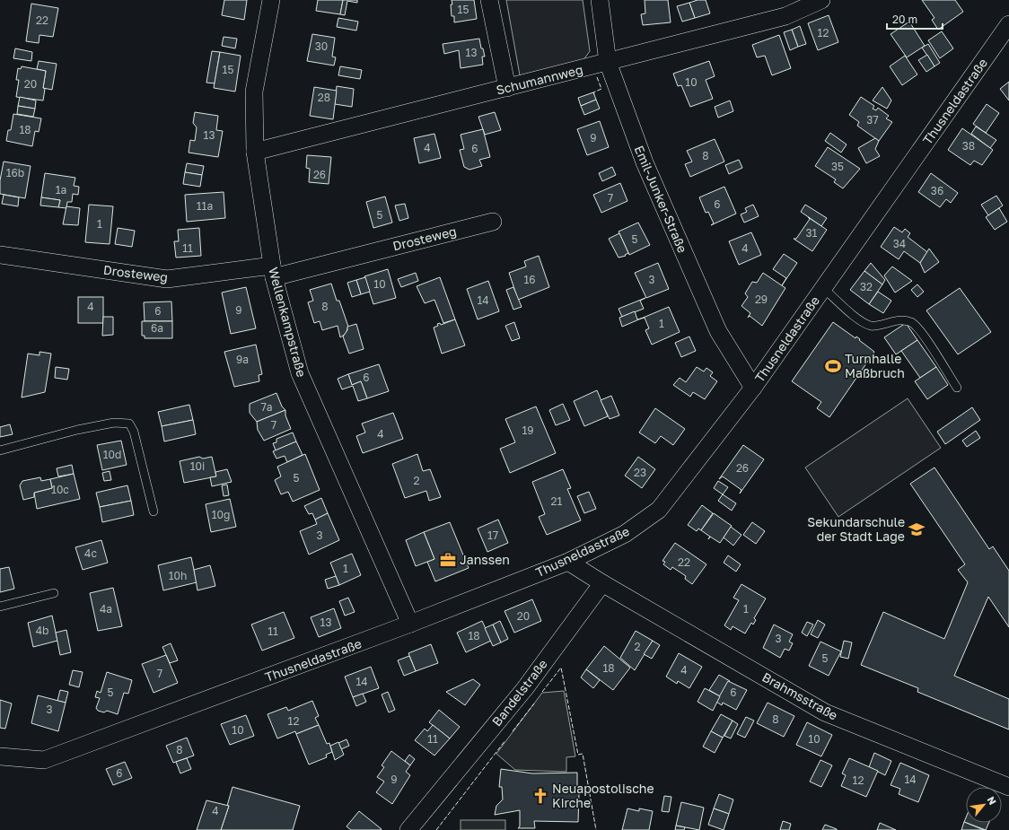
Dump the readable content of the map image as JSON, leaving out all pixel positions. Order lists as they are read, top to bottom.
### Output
{
  "streets": {
    "street": [
      "Schumannweg",
      "Thusneldastraße",
      "Emil-Junker-Straße",
      "Drosteweg",
      "Wellenkampstraße",
      "Bandelstraße",
      "Brahmsstraße"
    ]
  },
  "crossings": [
    ["Schumannweg", "Emil-Junker-Straße"],
    ["Schumannweg", "Wellenkampstraße"],
    ["Thusneldastraße", "Emil-Junker-Straße"],
    ["Thusneldastraße", "Wellenkampstraße"],
    ["Drosteweg", "Wellenkampstraße"],
    ["Bandelstraße", "Brahmsstraße"]
  ],
  "places": {
    "sports": ["Turnhalle Maßbruch"],
    "school or university": ["Sekundarschule der Stadt Lage"],
    "office": ["Janssen"],
    "church": ["Neuapostolische Kirche"]
  },
  "house_numbers": [
    "15",
    "22",
    "12",
    "30",
    "13",
    "15",
    "10",
    "20",
    "28",
    "37",
    "18",
    "13",
    "9",
    "38",
    "4",
    "6",
    "8",
    "35",
    "16b",
    "26",
    "1a",
    "36",
    "7",
    "6",
    "11a",
    "5",
    "1",
    "31",
    "5",
    "34",
    "11",
    "4",
    "16",
    "3",
    "10",
    "32",
    "29",
    "14",
    "4",
    "8",
    "9",
    "6",
    "1",
    "6a",
    "9a",
    "6",
    "7a",
    "7",
    "19",
    "4",
    "10d",
    "10i",
    "26",
    "23",
    "5",
    "2",
    "10c",
    "21",
    "10g",
    "3",
    "17",
    "4c",
    "22",
    "1",
    "10h",
    "4a",
    "1",
    "20",
    "13",
    "4b",
    "11",
    "18",
    "3",
    "2",
    "5",
    "18",
    "4",
    "7",
    "14",
    "5",
    "6",
    "3",
    "8",
    "12",
    "10",
    "11",
    "10",
    "8",
    "6",
    "9",
    "14",
    "12",
    "4"
  ],
  "scale_bar": "20 m",
  "north": "top right"
}
